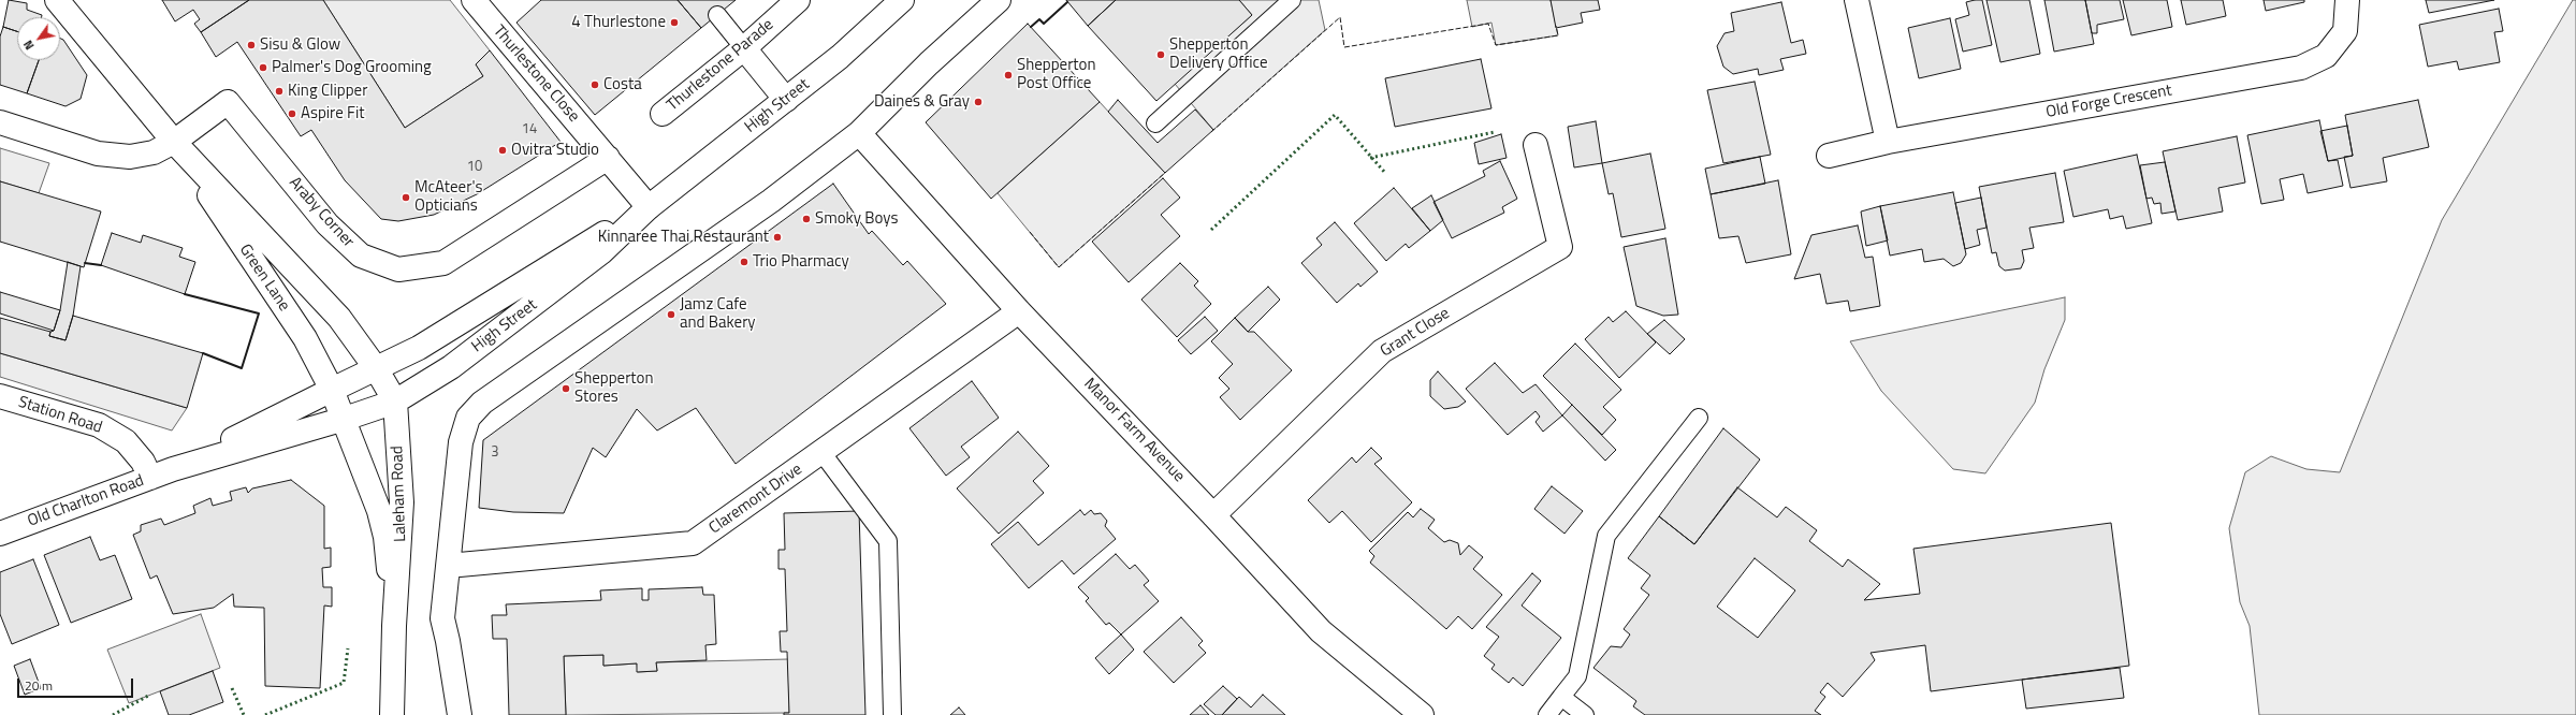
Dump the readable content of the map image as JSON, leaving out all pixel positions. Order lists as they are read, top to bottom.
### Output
{
  "streets": {
    "street": [
      "Thurlestone Parade",
      "Thurlestone Close",
      "Old Forge Crescent",
      "High Street",
      "Araby Corner",
      "Green Lane",
      "Grant Close",
      "Station Road",
      "Manor Farm Avenue",
      "Laleham Road",
      "Claremont Drive",
      "Old Charlton Road"
    ]
  },
  "crossings": [
    ["Thurlestone Close", "High Street"],
    ["Thurlestone Close", "Araby Corner"],
    ["High Street", "Green Lane"],
    ["High Street", "Laleham Road"],
    ["High Street", "Old Charlton Road"],
    ["Araby Corner", "Green Lane"],
    ["Green Lane", "Laleham Road"],
    ["Green Lane", "Old Charlton Road"],
    ["Grant Close", "Manor Farm Avenue"],
    ["Station Road", "Old Charlton Road"],
    ["Manor Farm Avenue", "Claremont Drive"],
    ["Laleham Road", "Old Charlton Road"]
  ],
  "places": [
    "4 Thurlestone",
    "Sisu & Glow",
    "Shepperton Delivery Office",
    "Palmer's Dog Grooming",
    "Shepperton Post Office",
    "Costa",
    "King Clipper",
    "Daines & Gray",
    "Aspire Fit",
    "Ovitra Studio",
    "McAteer's Opticians",
    "Smoky Boys",
    "Kinnaree Thai Restaurant",
    "Trio Pharmacy",
    "Jamz Cafe and Bakery",
    "Shepperton Stores"
  ],
  "house_numbers": ["14", "10", "3"],
  "scale_bar": "20 m",
  "north": "bottom left"
}
